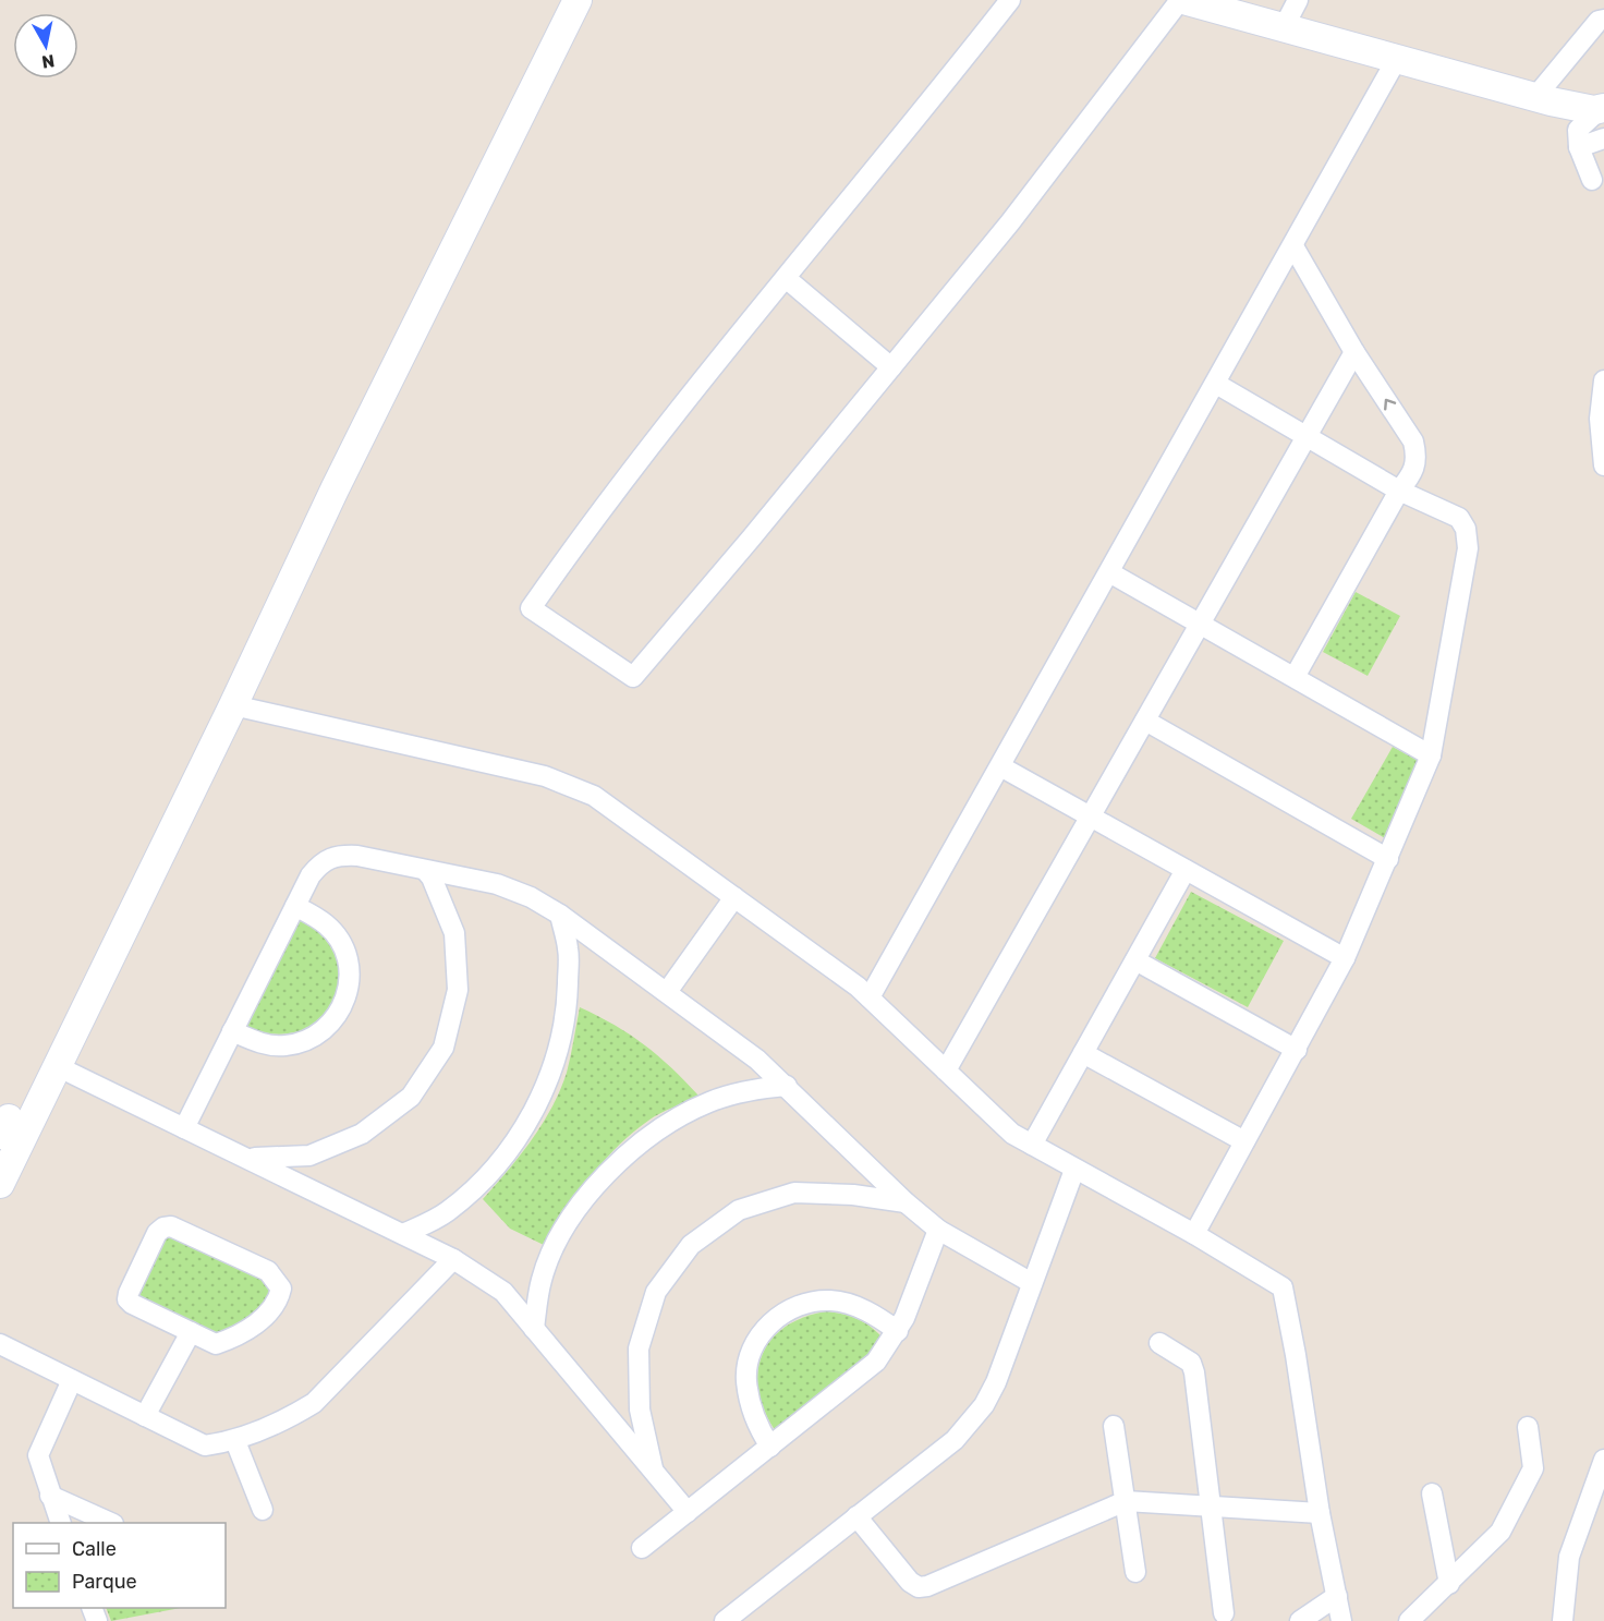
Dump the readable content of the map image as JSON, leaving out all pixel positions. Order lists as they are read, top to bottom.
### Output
{
  "legend": ["Calle", "Parque"],
  "north": "bottom"
}
